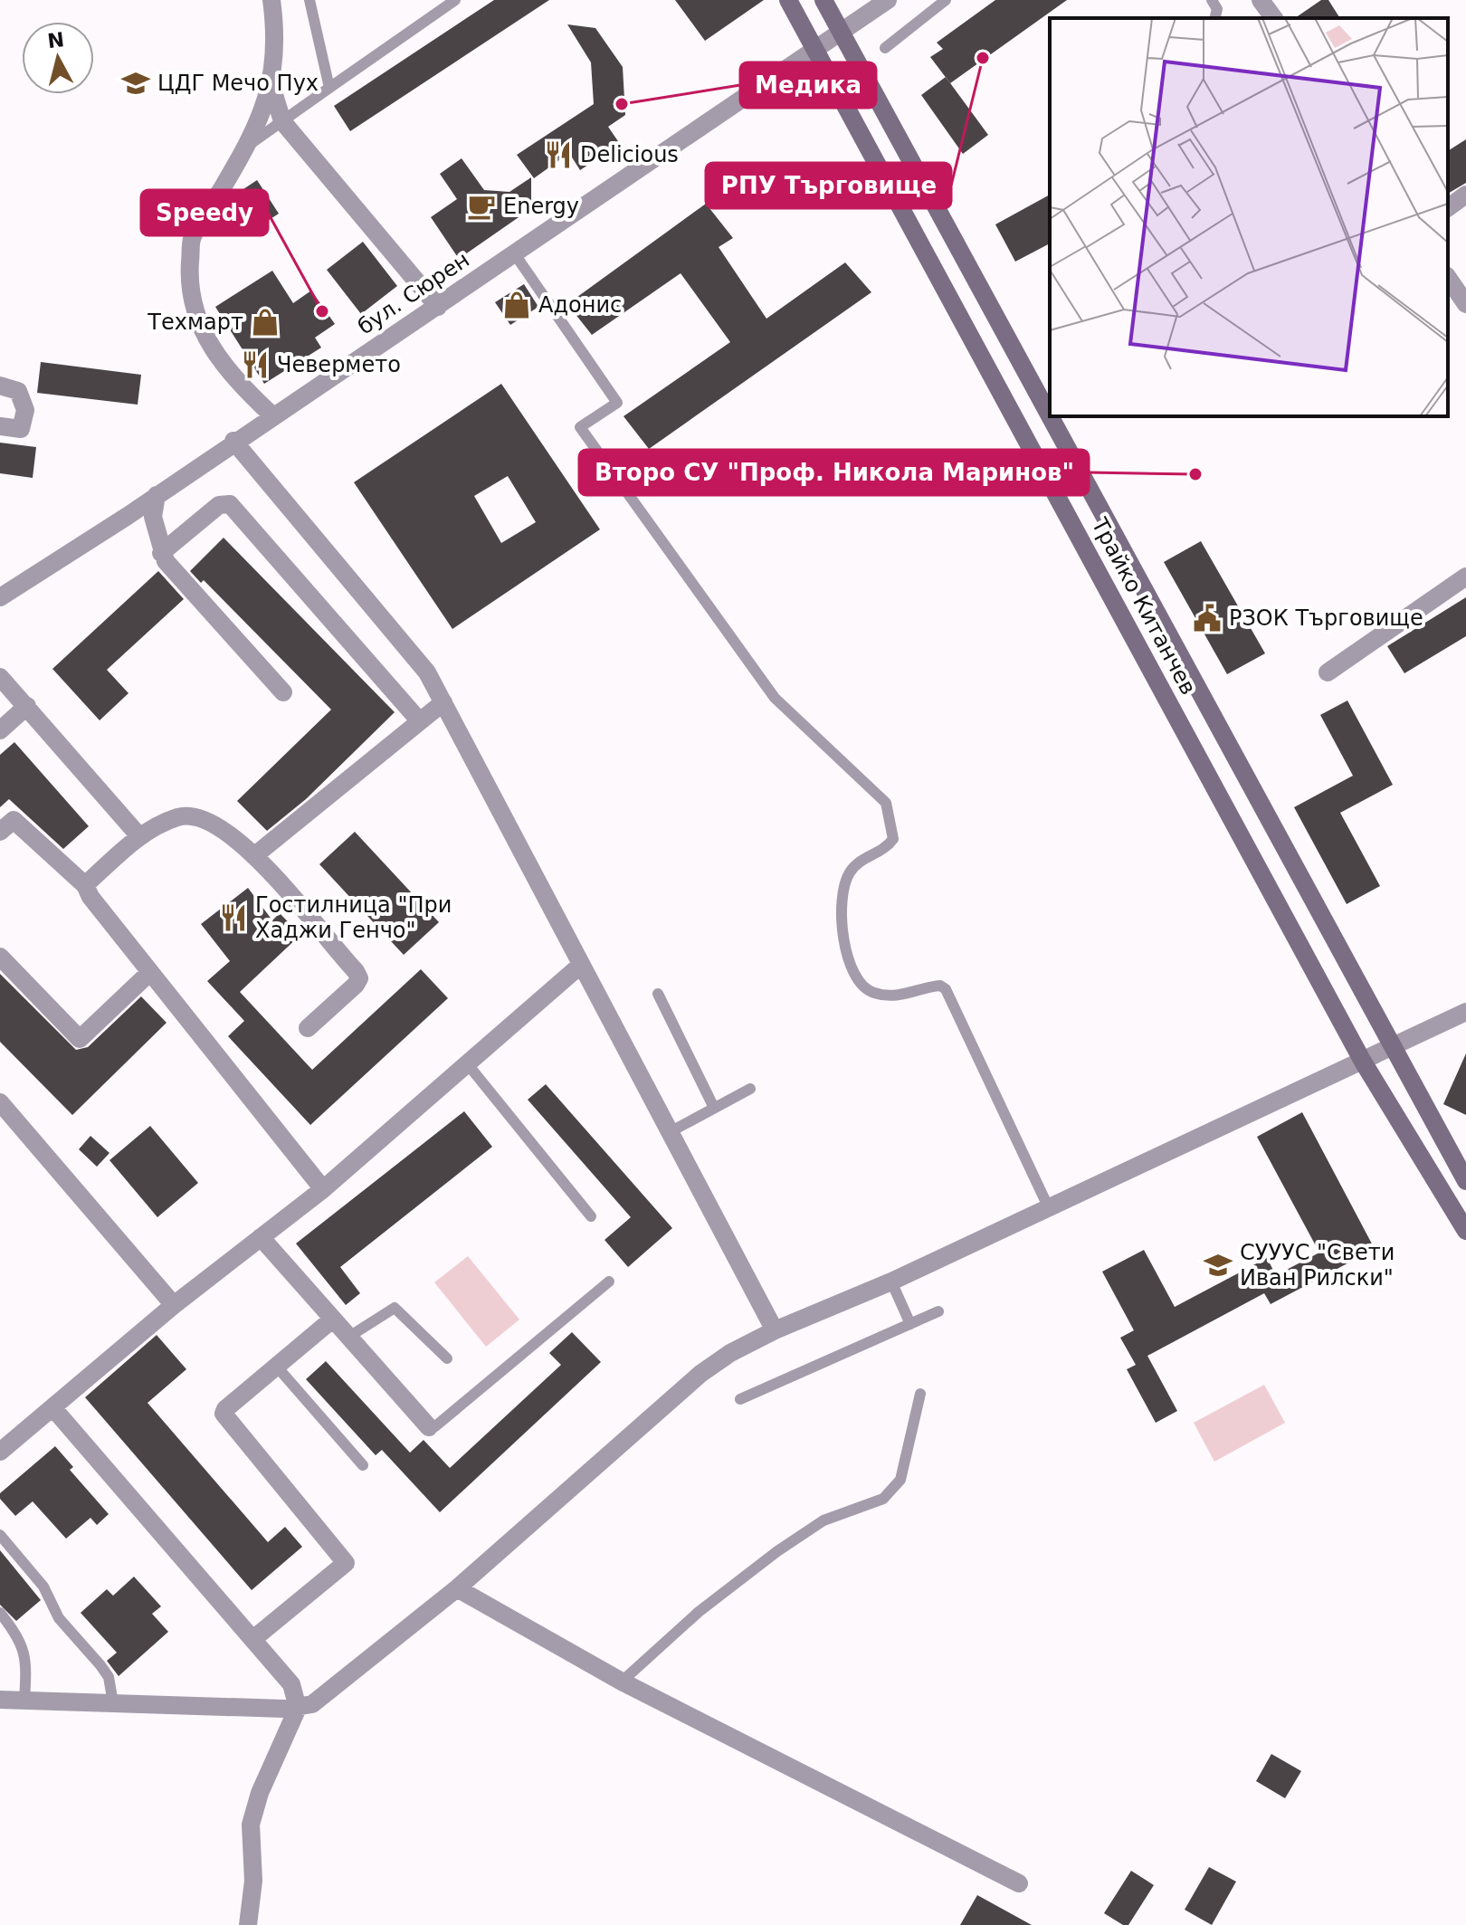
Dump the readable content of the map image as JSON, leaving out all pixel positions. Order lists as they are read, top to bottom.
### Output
{
  "streets": {
    "street": ["бул. Сюрен", "Трайко Китанчев"]
  },
  "crossings": [
    ["бул. Сюрен", "Трайко Китанчев"]
  ],
  "places": {
    "other": [
      "РПУ Търговище",
      "Медика",
      "Speedy",
      "Второ СУ \"Проф. Никола Маринов\""
    ],
    "school or university": ["ЦДГ Мечо Пух", "СУУУС \"Свети Иван Рилски\""],
    "restaurant": ["Delicious", "Чевермето", "Гостилница \"При Хаджи Генчо\""],
    "cafe": ["Energy"],
    "shop": ["Адонис", "Техмарт"],
    "public building": ["РЗОК Търговище"]
  },
  "north": "top"
}
